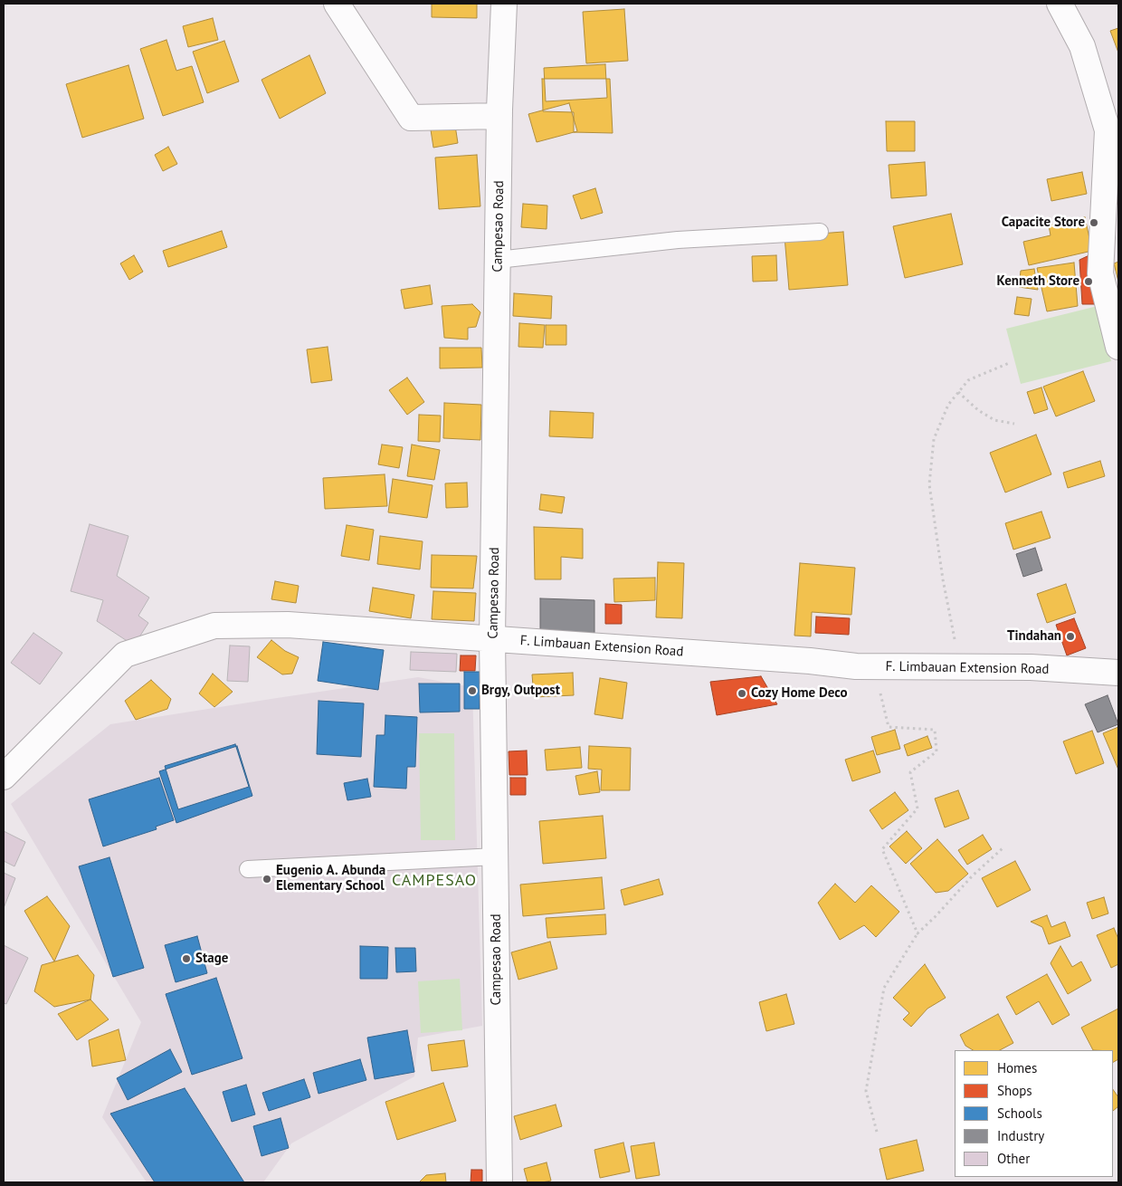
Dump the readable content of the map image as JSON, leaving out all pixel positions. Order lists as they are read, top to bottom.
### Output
{
  "streets": {
    "street": ["Campesao Road", "F. Limbauan Extension Road"]
  },
  "crossings": [
    ["Campesao Road", "F. Limbauan Extension Road"]
  ],
  "districts": ["CAMPESAO"],
  "places": [
    "Capacite Store",
    "Kenneth Store",
    "Tindahan",
    "Brgy, Outpost",
    "Cozy Home Deco",
    "Eugenio A. Abunda Elementary School",
    "Stage"
  ],
  "legend": [
    "Homes",
    "Shops",
    "Schools",
    "Industry",
    "Other"
  ]
}
